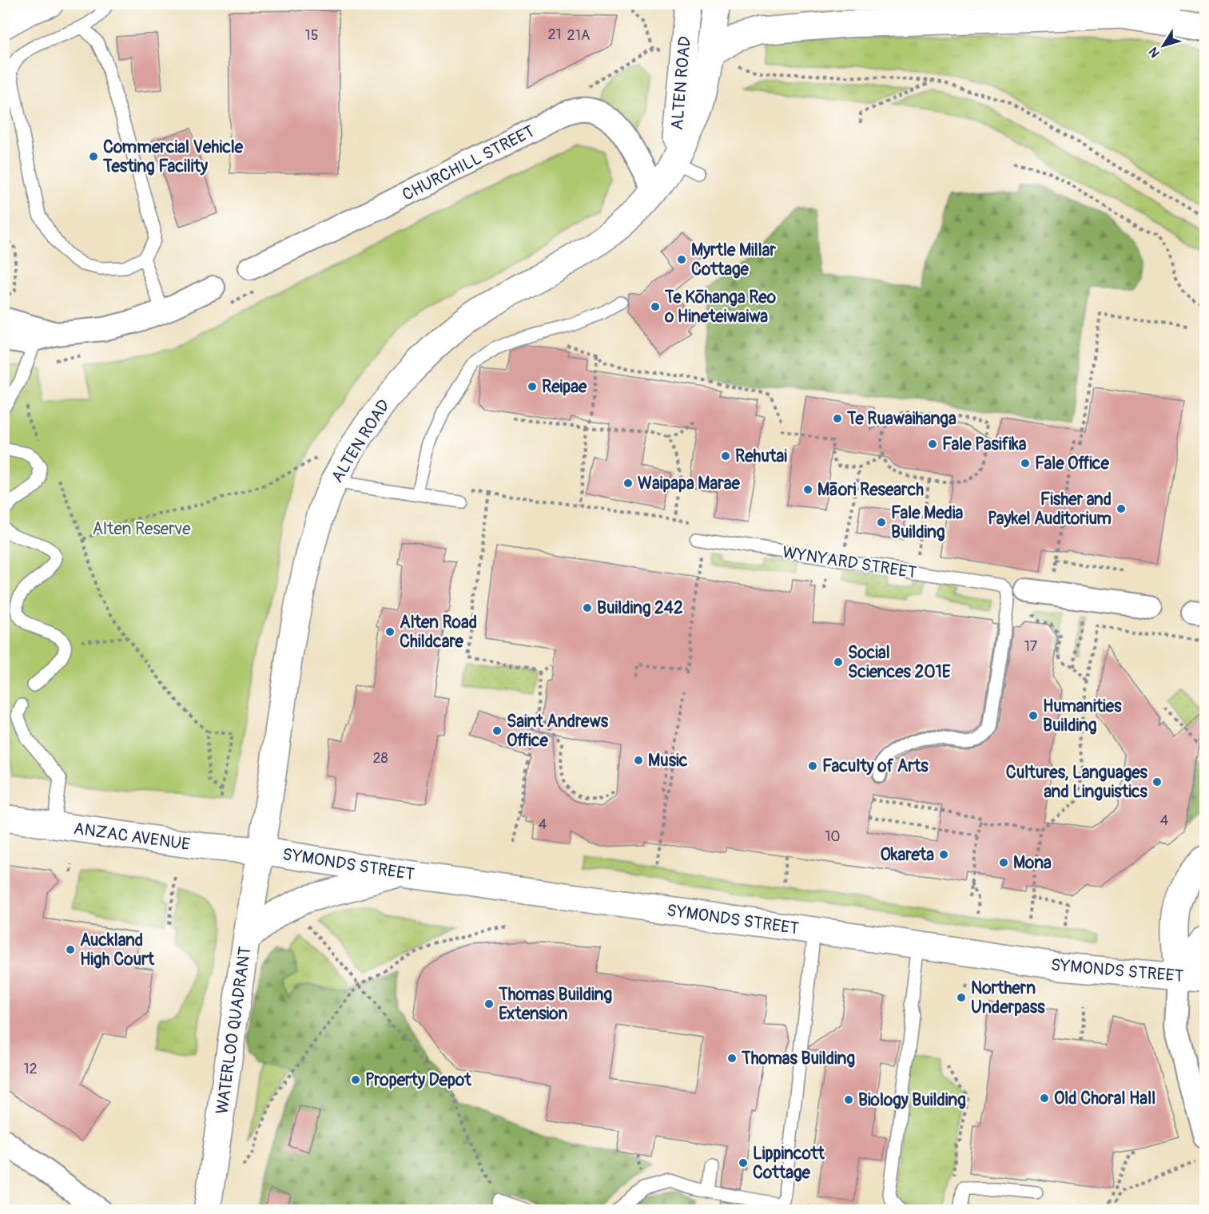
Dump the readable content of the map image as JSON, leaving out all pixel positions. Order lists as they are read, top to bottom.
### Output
{
  "streets": {
    "main road": [
      "ALTEN ROAD",
      "ANZAC AVENUE",
      "SYMONDS STREET",
      "WATERLOO QUADRANT"
    ],
    "street": ["CHURCHILL STREET"],
    "lane": ["WYNYARD STREET"]
  },
  "crossings": [
    ["ALTEN ROAD", "CHURCHILL STREET"],
    ["ALTEN ROAD", "ANZAC AVENUE"],
    ["ALTEN ROAD", "SYMONDS STREET"],
    ["ALTEN ROAD", "WATERLOO QUADRANT"],
    ["ANZAC AVENUE", "SYMONDS STREET"],
    ["ANZAC AVENUE", "WATERLOO QUADRANT"],
    ["SYMONDS STREET", "WATERLOO QUADRANT"]
  ],
  "parks": ["Alten Reserve"],
  "places": [
    "Commercial Vehicle Testing Facility",
    "Myrtle Millar Cottage",
    "Te Kōhanga Reo o Hineteiwaiwa",
    "Reipae",
    "Te Ruawaihanga",
    "Fale Pasifika",
    "Rehutai",
    "Fale Office",
    "Waipapa Marae",
    "Māori Research",
    "Fisher and Paykel Auditorium",
    "Fale Media Building",
    "Building 242",
    "Alten Road Childcare",
    "Social Sciences 201E",
    "Humanities Building",
    "Saint Andrews Office",
    "Music",
    "Faculty of Arts",
    "Cultures, Languages and Linguistics",
    "Okareta",
    "Mona",
    "Auckland High Court",
    "Northern Underpass",
    "Thomas Building Extension",
    "Thomas Building",
    "Property Depot",
    "Old Choral Hall",
    "Biology Building",
    "Lippincott Cottage"
  ],
  "house_numbers": [
    "21",
    "15",
    "21A",
    "17",
    "28",
    "4",
    "4",
    "10",
    "12"
  ],
  "north": "bottom left"
}
